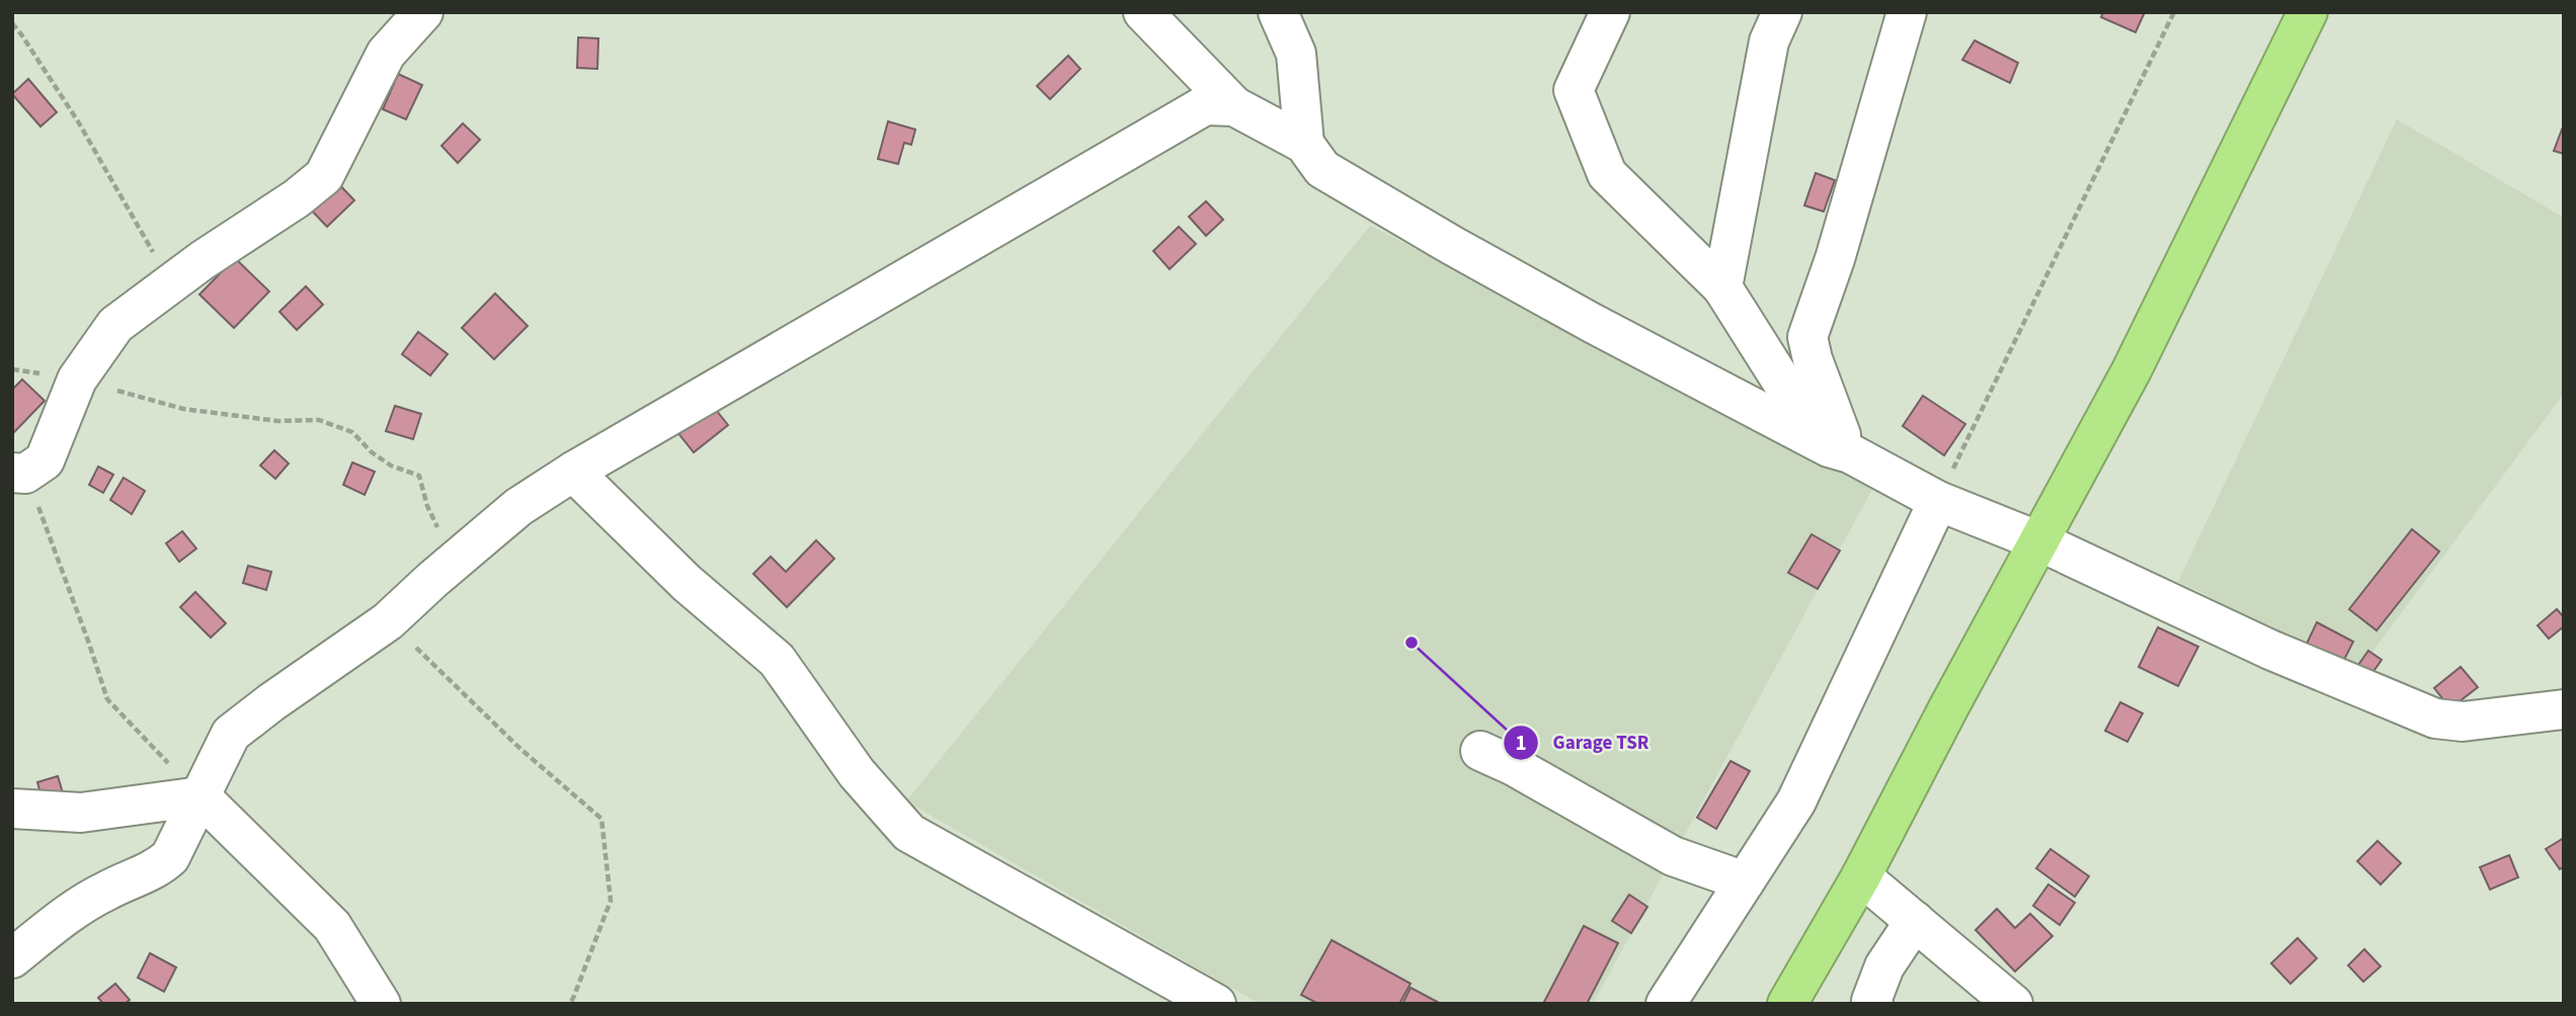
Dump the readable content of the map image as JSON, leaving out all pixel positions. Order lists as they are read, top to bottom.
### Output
{
  "places": ["Garage TSR"]
}
